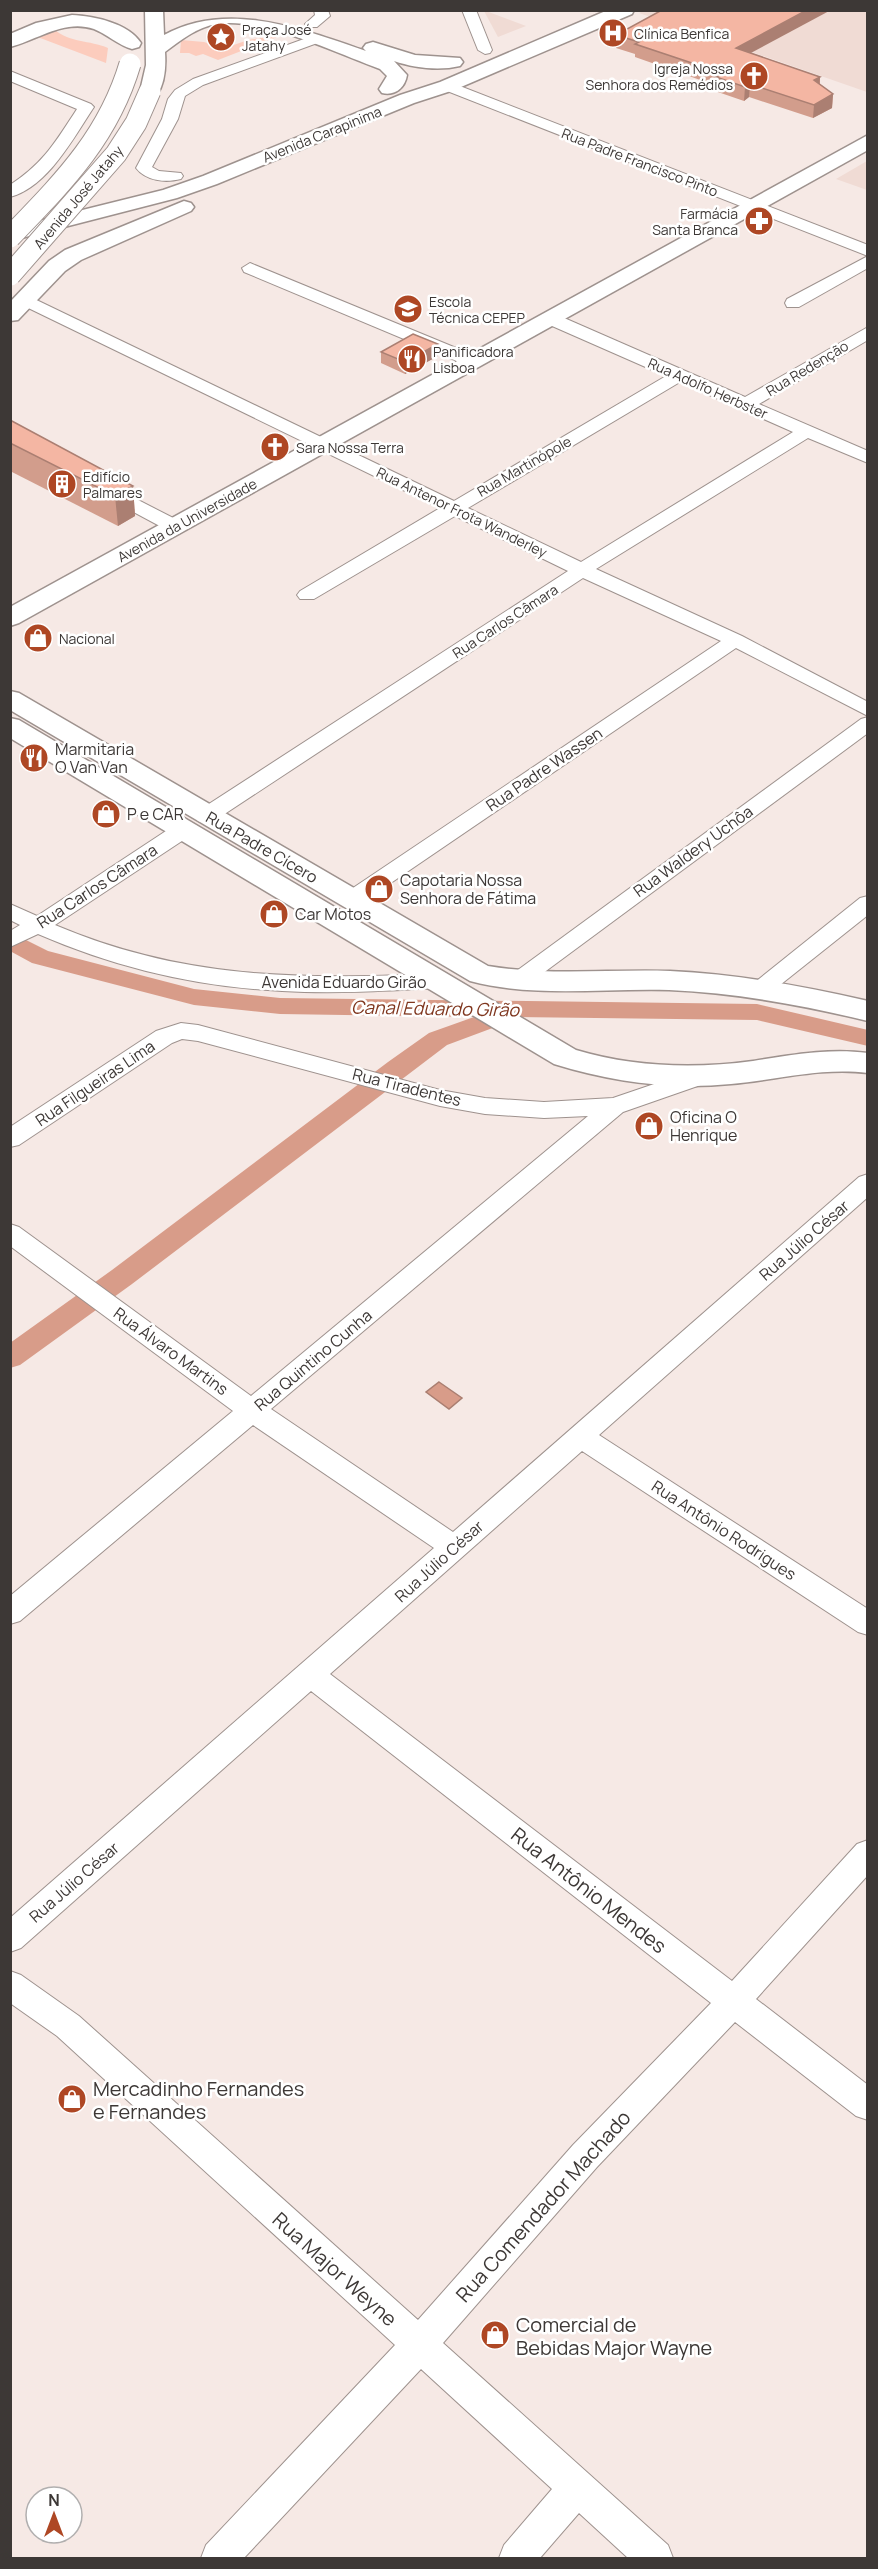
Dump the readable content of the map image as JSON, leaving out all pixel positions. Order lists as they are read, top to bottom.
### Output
{
  "streets": {
    "main road": [
      "Avenida Carapinima",
      "Avenida José Jatahy",
      "Avenida da Universidade",
      "Rua Padre Cícero"
    ],
    "street": [
      "Rua Padre Francisco Pinto",
      "Rua Redenção",
      "Rua Adolfo Herbster",
      "Rua Martinópole",
      "Rua Antenor Frota Wanderley",
      "Rua Carlos Câmara",
      "Rua Padre Wassen",
      "Rua Waldery Uchôa",
      "Avenida Eduardo Girão",
      "Rua Filgueiras Lima",
      "Rua Tiradentes",
      "Rua Júlio César",
      "Rua Álvaro Martins",
      "Rua Quintino Cunha",
      "Rua Antônio Rodrigues",
      "Rua Antônio Mendes",
      "Rua Comendador Machado",
      "Rua Major Weyne"
    ]
  },
  "crossings": [
    ["Avenida Carapinima", "Rua Padre Francisco Pinto"],
    ["Avenida Carapinima", "Avenida José Jatahy"],
    ["Rua Padre Francisco Pinto", "Avenida da Universidade"],
    ["Rua Redenção", "Rua Adolfo Herbster"],
    ["Rua Adolfo Herbster", "Rua Martinópole"],
    ["Rua Adolfo Herbster", "Avenida da Universidade"],
    ["Rua Adolfo Herbster", "Rua Carlos Câmara"],
    ["Rua Martinópole", "Rua Antenor Frota Wanderley"],
    ["Rua Antenor Frota Wanderley", "Avenida da Universidade"],
    ["Rua Antenor Frota Wanderley", "Rua Carlos Câmara"],
    ["Rua Antenor Frota Wanderley", "Rua Padre Wassen"],
    ["Rua Carlos Câmara", "Rua Padre Cícero"],
    ["Rua Carlos Câmara", "Avenida Eduardo Girão"],
    ["Rua Padre Wassen", "Rua Padre Cícero"],
    ["Rua Padre Cícero", "Rua Waldery Uchôa"],
    ["Rua Padre Cícero", "Avenida Eduardo Girão"],
    ["Rua Padre Cícero", "Rua Tiradentes"],
    ["Rua Filgueiras Lima", "Rua Tiradentes"],
    ["Rua Tiradentes", "Rua Quintino Cunha"],
    ["Rua Júlio César", "Rua Álvaro Martins"],
    ["Rua Júlio César", "Rua Antônio Rodrigues"],
    ["Rua Júlio César", "Rua Antônio Mendes"],
    ["Rua Álvaro Martins", "Rua Quintino Cunha"],
    ["Rua Antônio Mendes", "Rua Comendador Machado"],
    ["Rua Comendador Machado", "Rua Major Weyne"]
  ],
  "water": ["Canal Eduardo Girão"],
  "places": {
    "hospital": ["Clínica Benfica"],
    "place": ["Praça José Jatahy"],
    "church": ["Igreja Nossa Senhora dos Remédios", "Sara Nossa Terra"],
    "pharmacy": ["Farmácia Santa Branca"],
    "school or university": ["Escola Técnica CEPEP"],
    "restaurant": ["Panificadora Lisboa", "Marmitaria O Van Van"],
    "building": ["Edifício Palmares"],
    "shop": [
      "Nacional",
      "P e CAR",
      "Capotaria Nossa Senhora de Fátima",
      "Car Motos",
      "Oficina O Henrique",
      "Mercadinho Fernandes e Fernandes",
      "Comercial de Bebidas Major Wayne"
    ]
  },
  "north": "top"
}
